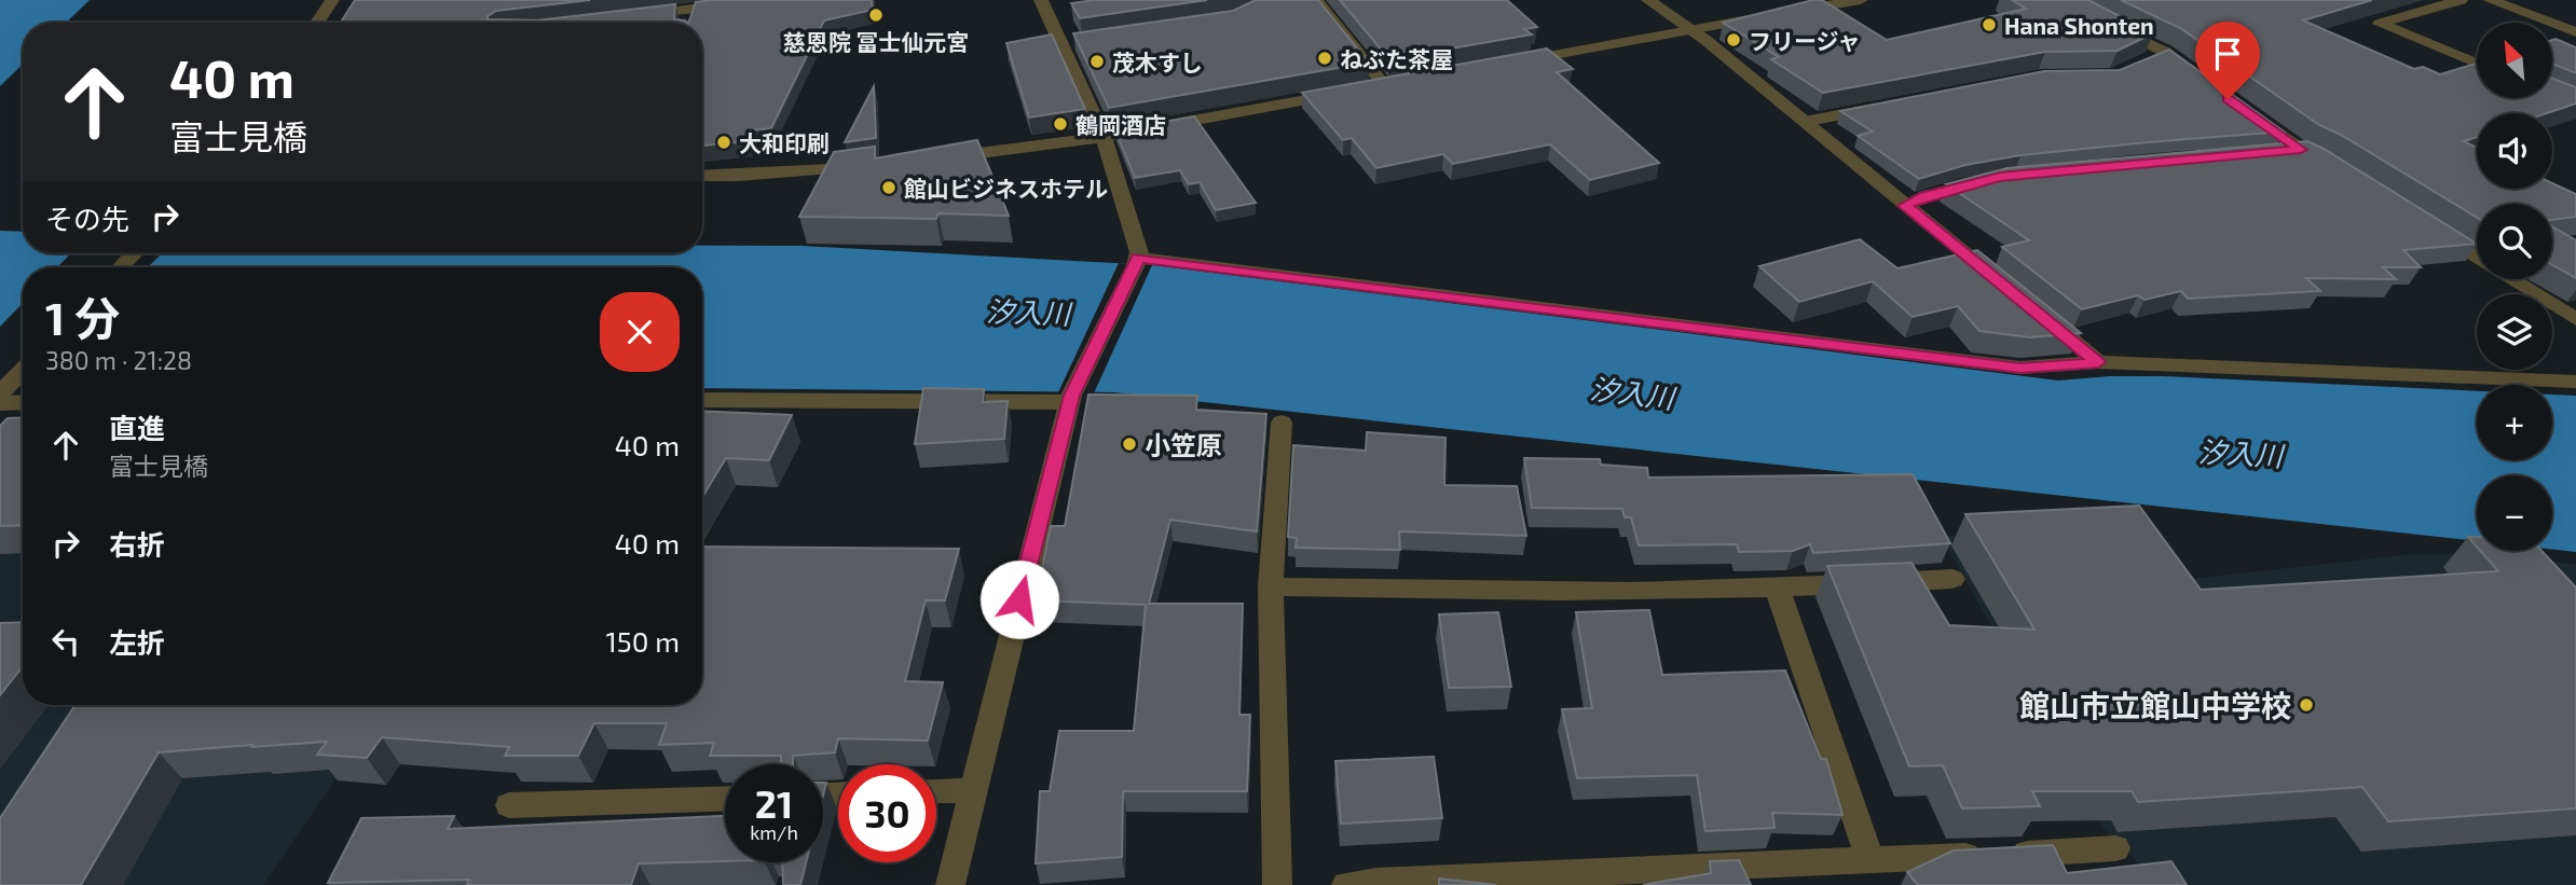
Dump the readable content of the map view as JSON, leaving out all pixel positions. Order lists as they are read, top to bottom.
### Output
{
  "water": ["汐入川"],
  "places": [
    "慈恩院 冨士仙元宮",
    "Hana Shonten",
    "フリージャ",
    "ねぶた茶屋",
    "茂木すし",
    "鶴岡酒店",
    "大和印刷",
    "館山ビジネスホテル",
    "小笠原",
    "館山市立館山中学校"
  ],
  "north": "top left",
  "page": {
    "map_buttons": ["+", "−"],
    "turn": ["40 m", "富士見橋"],
    "then": "その先",
    "heading": ["1 分", "380 m · 21:28"],
    "list": [
      {
        "name": "直進",
        "note": "富士見橋",
        "value": "40 m"
      },
      {
        "name": "右折",
        "value": "40 m"
      },
      {
        "name": "左折",
        "value": "150 m"
      }
    ],
    "speed": "21 km/h",
    "limit": "30"
  }
}
